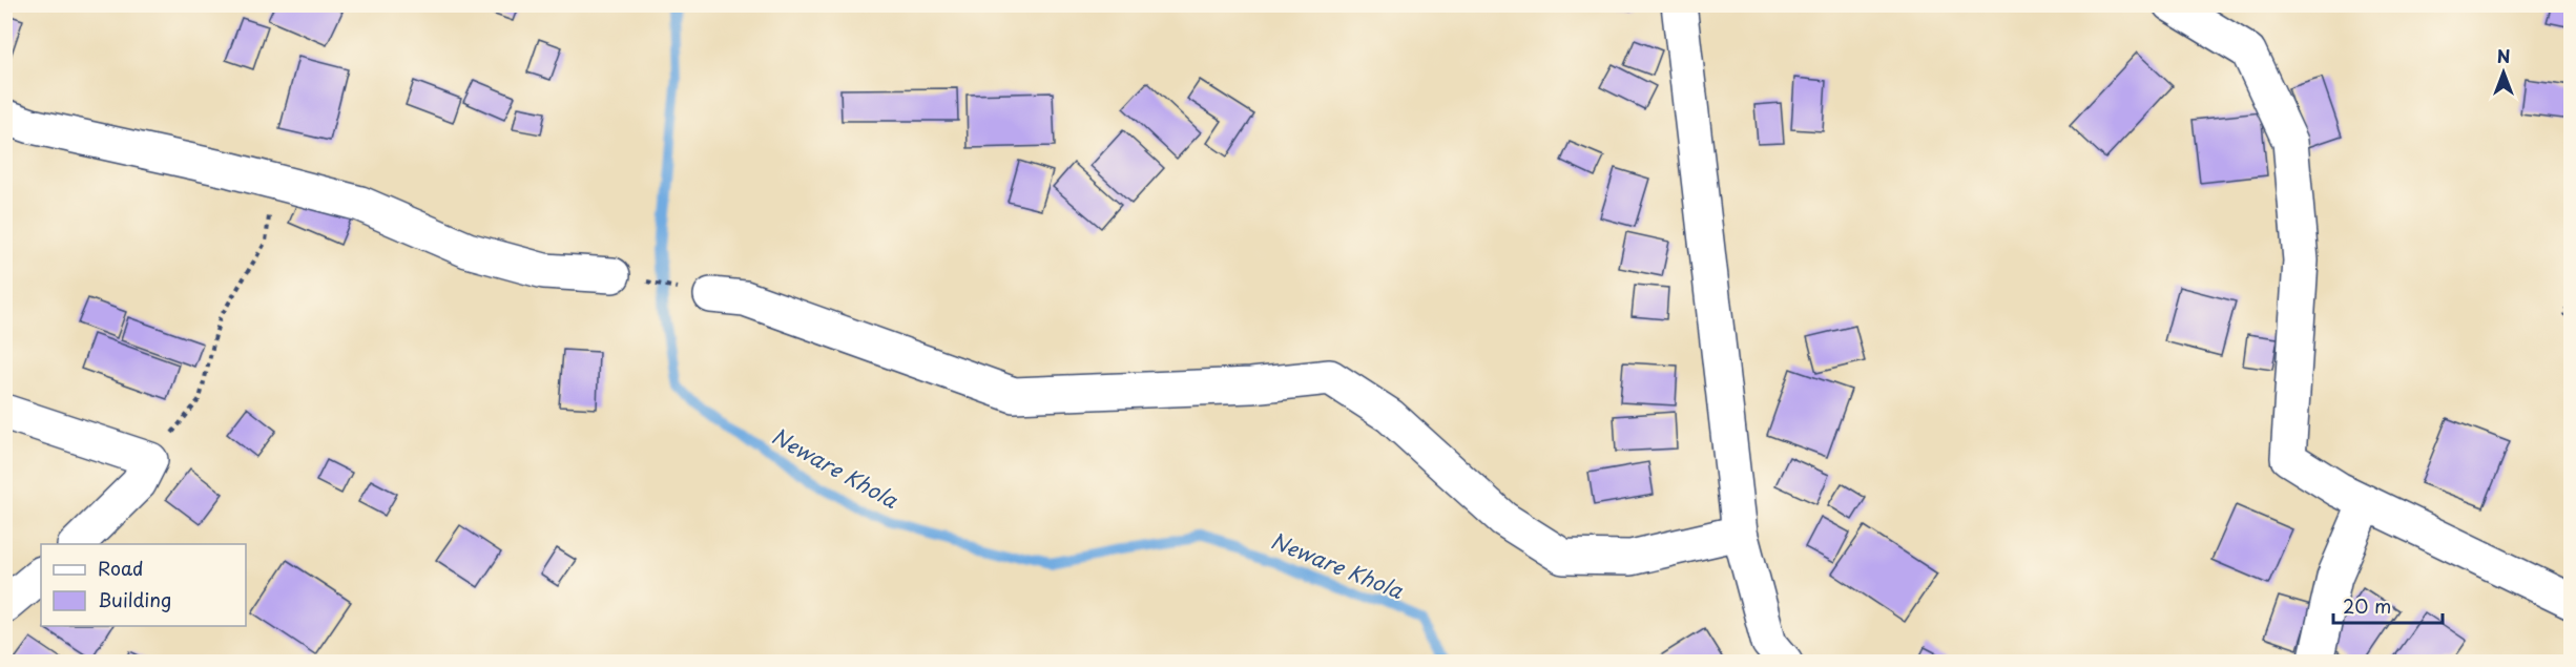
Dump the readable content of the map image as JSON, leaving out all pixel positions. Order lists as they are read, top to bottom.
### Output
{
  "water": ["Neware Khola"],
  "legend": ["Road", "Building"],
  "scale_bar": "20 m",
  "north": "top"
}
